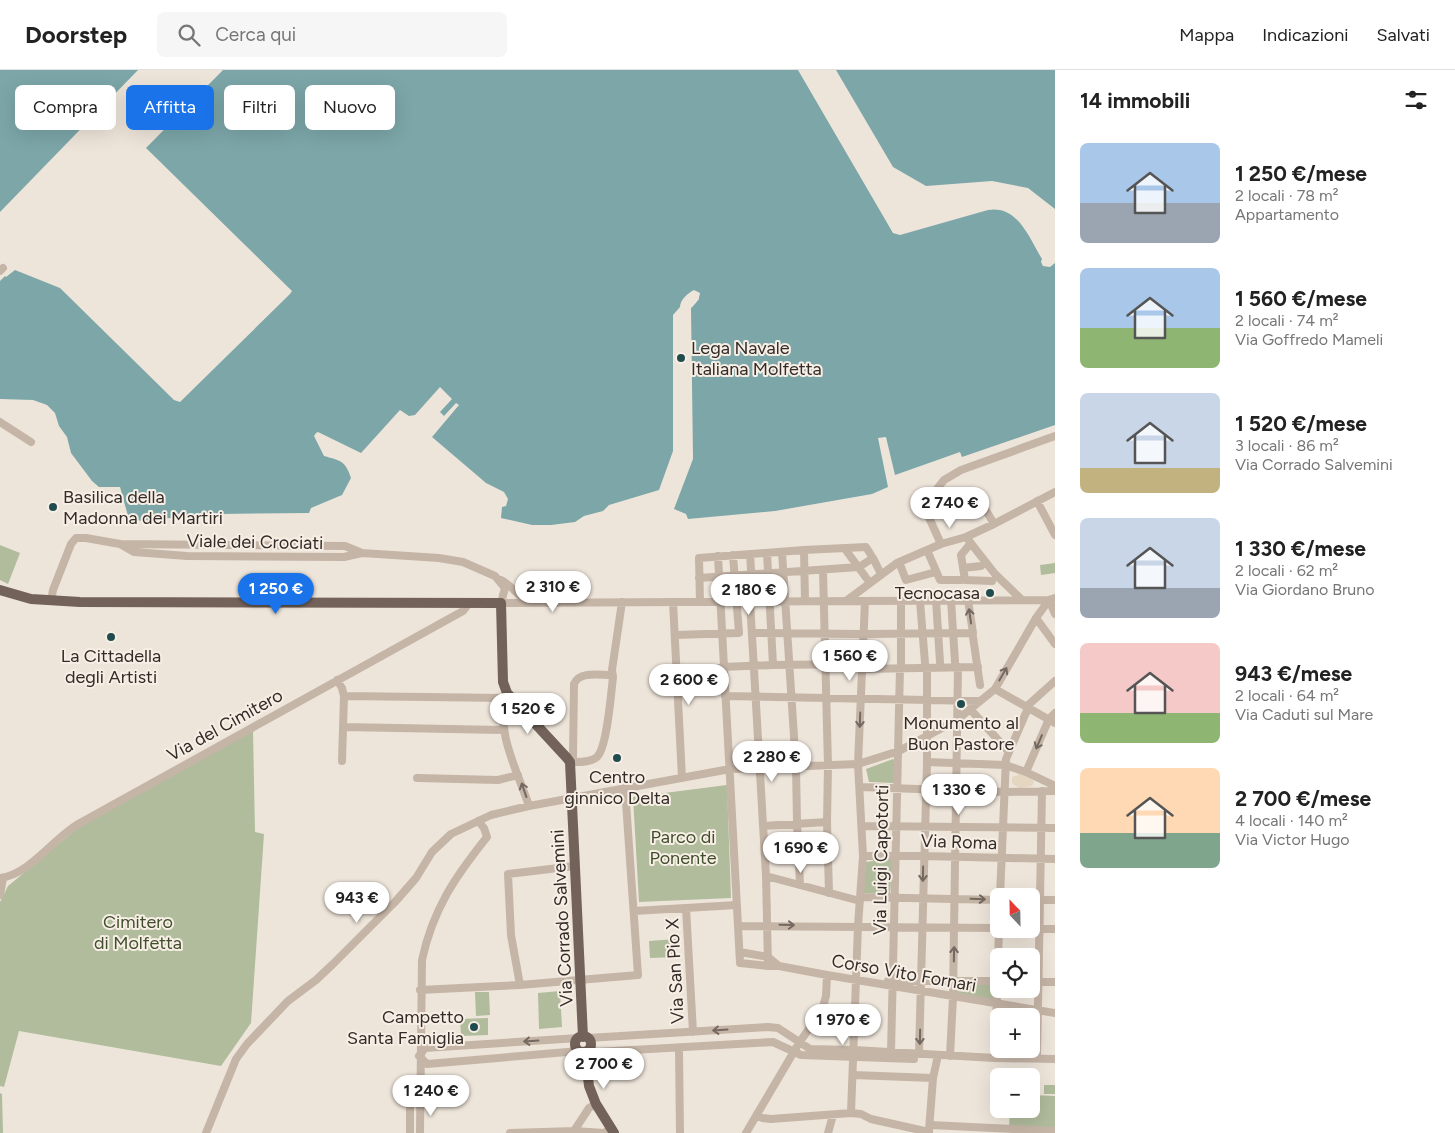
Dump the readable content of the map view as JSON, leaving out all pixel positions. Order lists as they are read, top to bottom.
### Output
{
  "streets": {
    "main road": ["Via Corrado Salvemini"],
    "street": [
      "Viale dei Crociati",
      "Via del Cimitero",
      "Via Roma",
      "Via Luigi Capotorti",
      "Via San Pio X",
      "Corso Vito Fornari"
    ]
  },
  "crossings": [
    ["Via Roma", "Via Luigi Capotorti"],
    ["Via Luigi Capotorti", "Corso Vito Fornari"]
  ],
  "parks": ["Parco di Ponente", "Cimitero di Molfetta"],
  "places": [
    "Lega Navale Italiana Molfetta",
    "Basilica della Madonna dei Martiri",
    "Tecnocasa",
    "La Cittadella degli Artisti",
    "Monumento al Buon Pastore",
    "Centro ginnico Delta",
    "Campetto Santa Famiglia"
  ],
  "north": "top",
  "page": {
    "header": "Doorstep",
    "search": "Cerca qui",
    "nav": ["Mappa", "Indicazioni", "Salvati"],
    "heading": "14 immobili",
    "chip": [
      "Compra",
      "Affitta",
      "Filtri",
      "Nuovo"
    ],
    "list": [
      {
        "name": "1 250 €/mese",
        "note": "2 locali · 78 m² · Appartamento"
      },
      {
        "name": "1 560 €/mese",
        "note": "2 locali · 74 m² · Via Goffredo Mameli"
      },
      {
        "name": "1 520 €/mese",
        "note": "3 locali · 86 m² · Via Corrado Salvemini"
      },
      {
        "name": "1 330 €/mese",
        "note": "2 locali · 62 m² · Via Giordano Bruno"
      },
      {
        "name": "943 €/mese",
        "note": "2 locali · 64 m² · Via Caduti sul Mare"
      },
      {
        "name": "2 700 €/mese",
        "note": "4 locali · 140 m² · Via Victor Hugo"
      }
    ],
    "price": [
      "2 740 €",
      "2 310 €",
      "1 250 €",
      "2 180 €",
      "1 560 €",
      "2 600 €",
      "1 520 €",
      "2 280 €",
      "1 330 €",
      "1 690 €",
      "943 €",
      "1 970 €",
      "2 700 €",
      "1 240 €"
    ],
    "map_buttons": ["+", "−"]
  }
}
